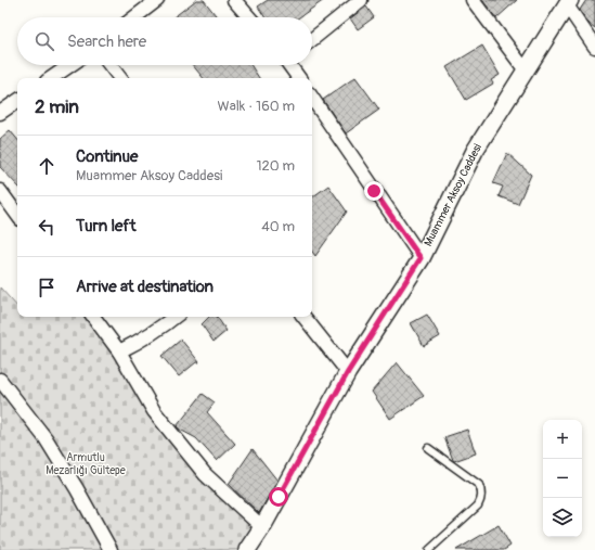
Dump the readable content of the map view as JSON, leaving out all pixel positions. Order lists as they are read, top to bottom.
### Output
{
  "streets": {
    "street": ["Muammer Aksoy Caddesi"]
  },
  "parks": ["Armutlu Mezarlığı Gültepe"],
  "page": {
    "search": "Search here",
    "heading": ["2 min", "Walk · 160 m"],
    "list": [
      ["Continue", "Muammer Aksoy Caddesi", "120 m"],
      ["Turn left", "40 m"],
      "Arrive at destination"
    ],
    "map_buttons": ["+", "−"]
  }
}
